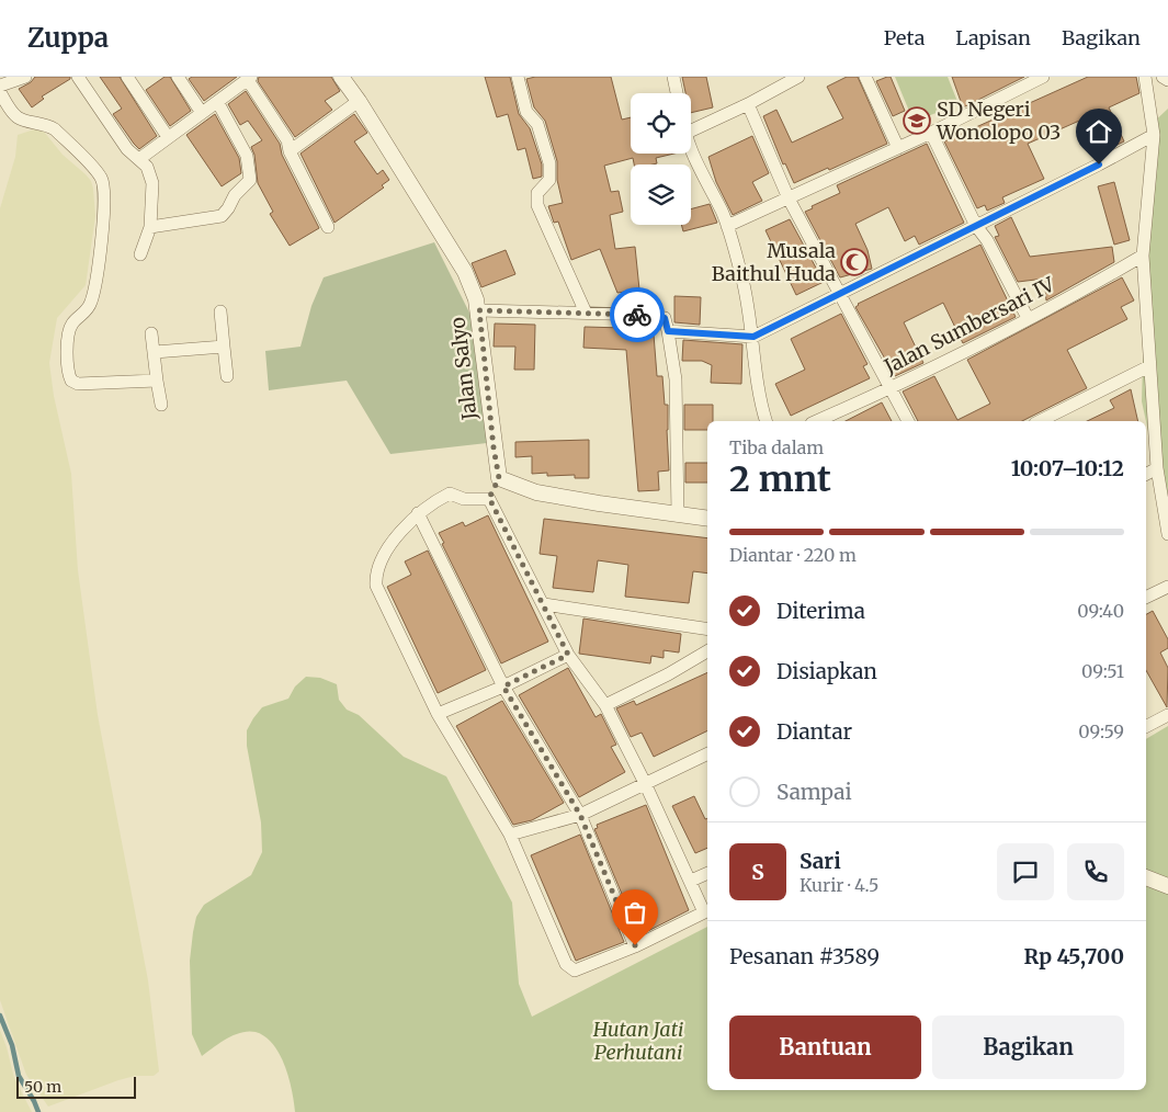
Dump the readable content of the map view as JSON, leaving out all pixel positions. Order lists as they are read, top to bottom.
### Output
{
  "streets": {
    "street": ["Jalan Sumbersari IV", "Jalan Salyo"]
  },
  "parks": ["Hutan Jati Perhutani"],
  "places": {
    "school or university": ["SD Negeri Wonolopo 03"],
    "mosque": ["Musala Baithul Huda"]
  },
  "scale_bar": "50 m",
  "page": {
    "header": "Zuppa",
    "nav": ["Peta", "Lapisan", "Bagikan"],
    "heading": ["2 mnt", "Tiba dalam", "10:07–10:12"],
    "panel": [
      "Sari",
      "Kurir · 4.5",
      "Pesanan #3589",
      "Rp 45,700"
    ],
    "bar": "Diantar · 220 m",
    "list": [
      ["Diterima", "09:40"],
      ["Disiapkan", "09:51"],
      ["Diantar", "09:59"],
      "Sampai"
    ],
    "round": "S",
    "buttons": ["Bantuan", "Bagikan"],
    "scale": "50 m"
  }
}
